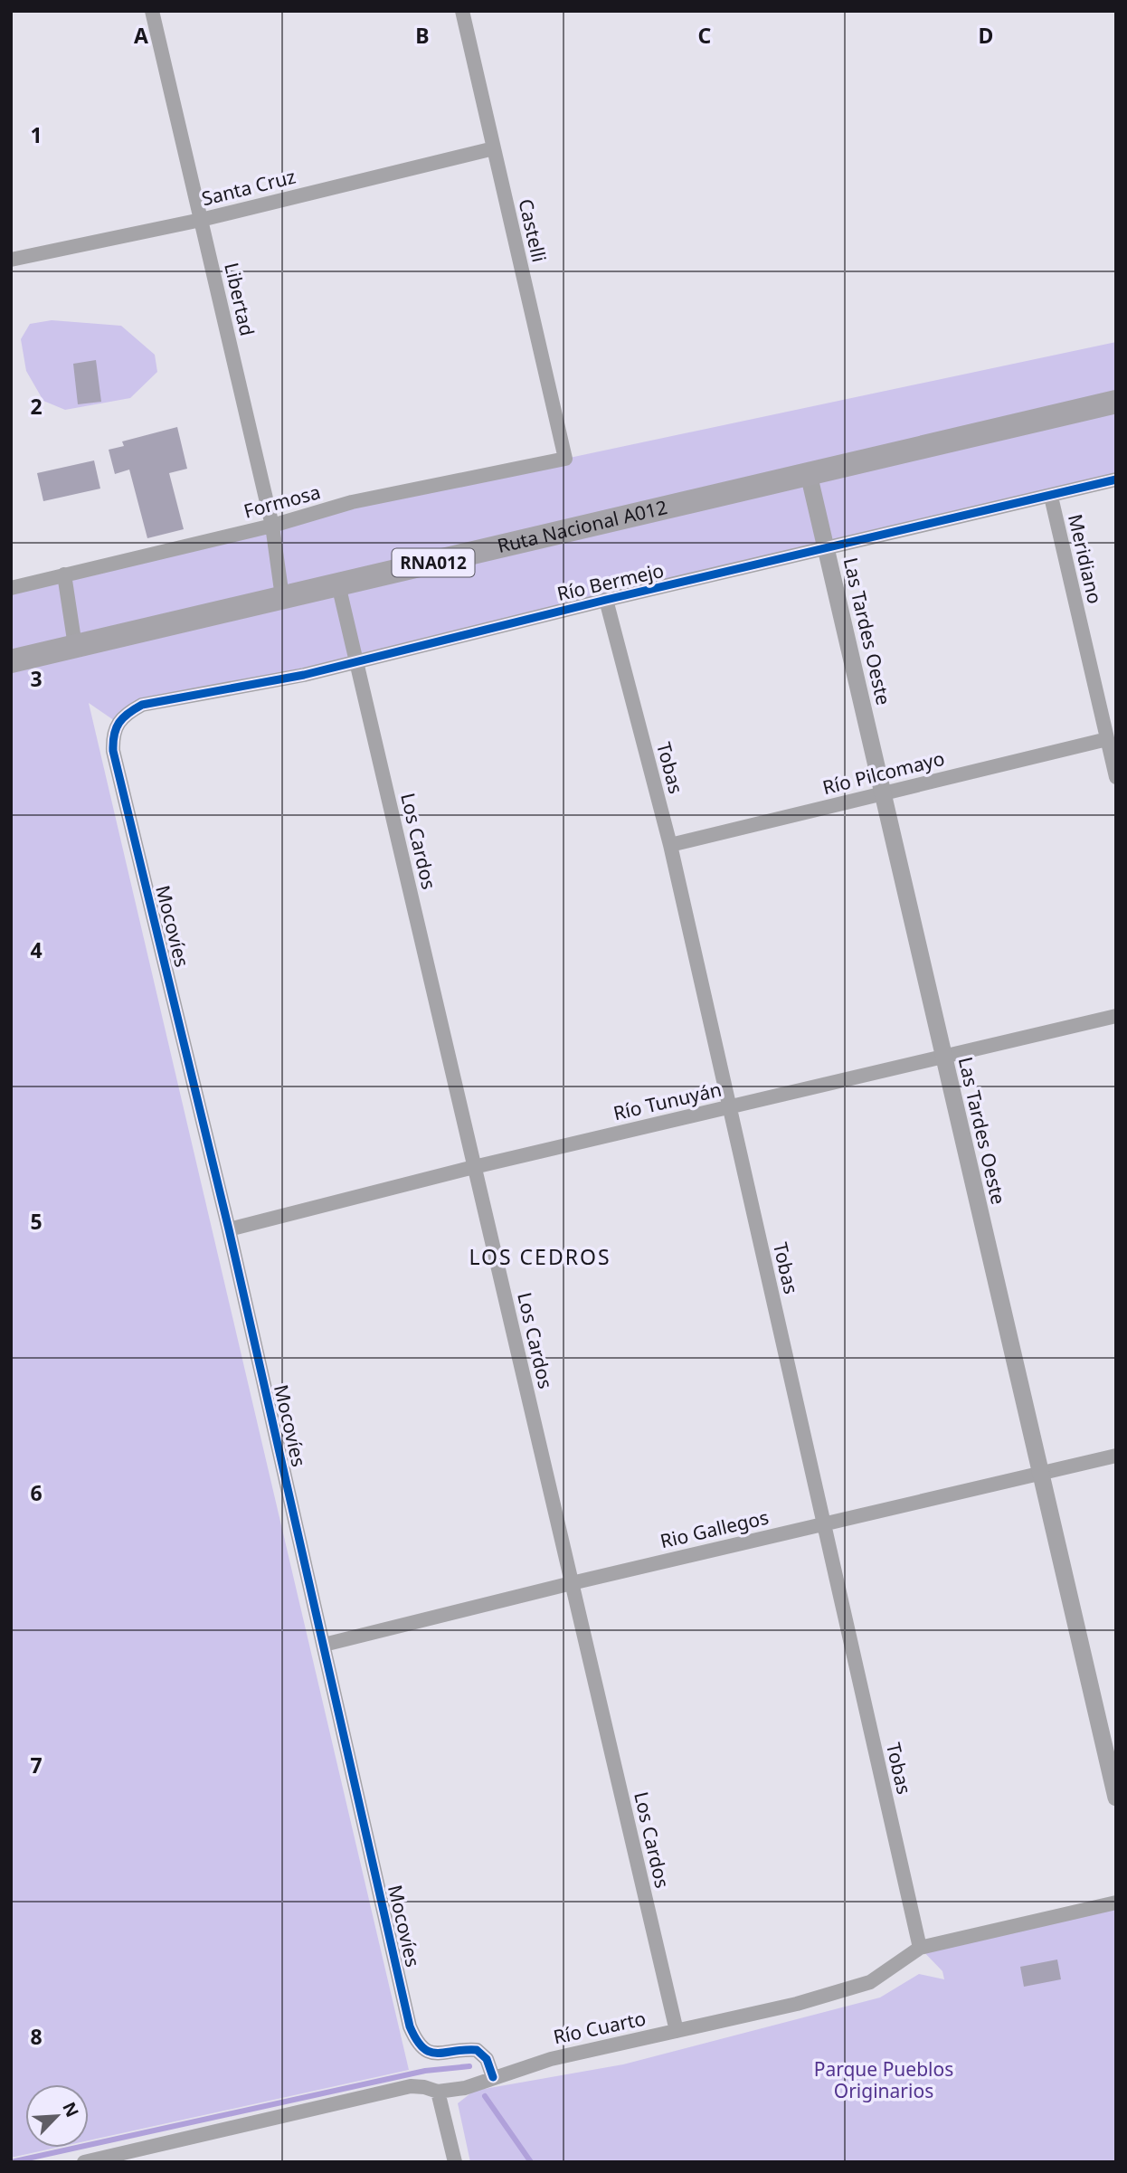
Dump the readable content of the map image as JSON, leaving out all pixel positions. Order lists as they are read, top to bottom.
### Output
{
  "streets": {
    "highway": ["Ruta Nacional A012", "RNA012"],
    "street": [
      "Santa Cruz",
      "Castelli",
      "Libertad",
      "Formosa",
      "Meridiano",
      "Río Bermejo",
      "Las Tardes Oeste",
      "Tobas",
      "Río Pilcomayo",
      "Los Cardos",
      "Mocovíes",
      "Río Tunuyán",
      "Rio Gallegos",
      "Río Cuarto"
    ]
  },
  "crossings": [
    ["Santa Cruz", "Castelli"],
    ["Santa Cruz", "Libertad"],
    ["Castelli", "Formosa"],
    ["Libertad", "Formosa"],
    ["Libertad", "Ruta Nacional A012"],
    ["Ruta Nacional A012", "Las Tardes Oeste"],
    ["Ruta Nacional A012", "Los Cardos"],
    ["Meridiano", "Río Bermejo"],
    ["Meridiano", "Río Pilcomayo"],
    ["Río Bermejo", "Las Tardes Oeste"],
    ["Río Bermejo", "Tobas"],
    ["Río Bermejo", "Los Cardos"],
    ["Río Bermejo", "Mocovíes"],
    ["Las Tardes Oeste", "Río Pilcomayo"],
    ["Las Tardes Oeste", "Río Tunuyán"],
    ["Las Tardes Oeste", "Rio Gallegos"],
    ["Tobas", "Río Pilcomayo"],
    ["Tobas", "Río Tunuyán"],
    ["Tobas", "Rio Gallegos"],
    ["Tobas", "Río Cuarto"],
    ["Los Cardos", "Río Tunuyán"],
    ["Los Cardos", "Rio Gallegos"],
    ["Los Cardos", "Río Cuarto"],
    ["Mocovíes", "Río Tunuyán"],
    ["Mocovíes", "Rio Gallegos"],
    ["Mocovíes", "Río Cuarto"]
  ],
  "districts": ["LOS CEDROS"],
  "parks": ["Parque Pueblos Originarios"],
  "north": "top right",
  "grid": {
    "columns": [
      "A",
      "B",
      "C",
      "D"
    ],
    "rows": [
      "1",
      "2",
      "3",
      "4",
      "5",
      "6",
      "7",
      "8"
    ]
  }
}
